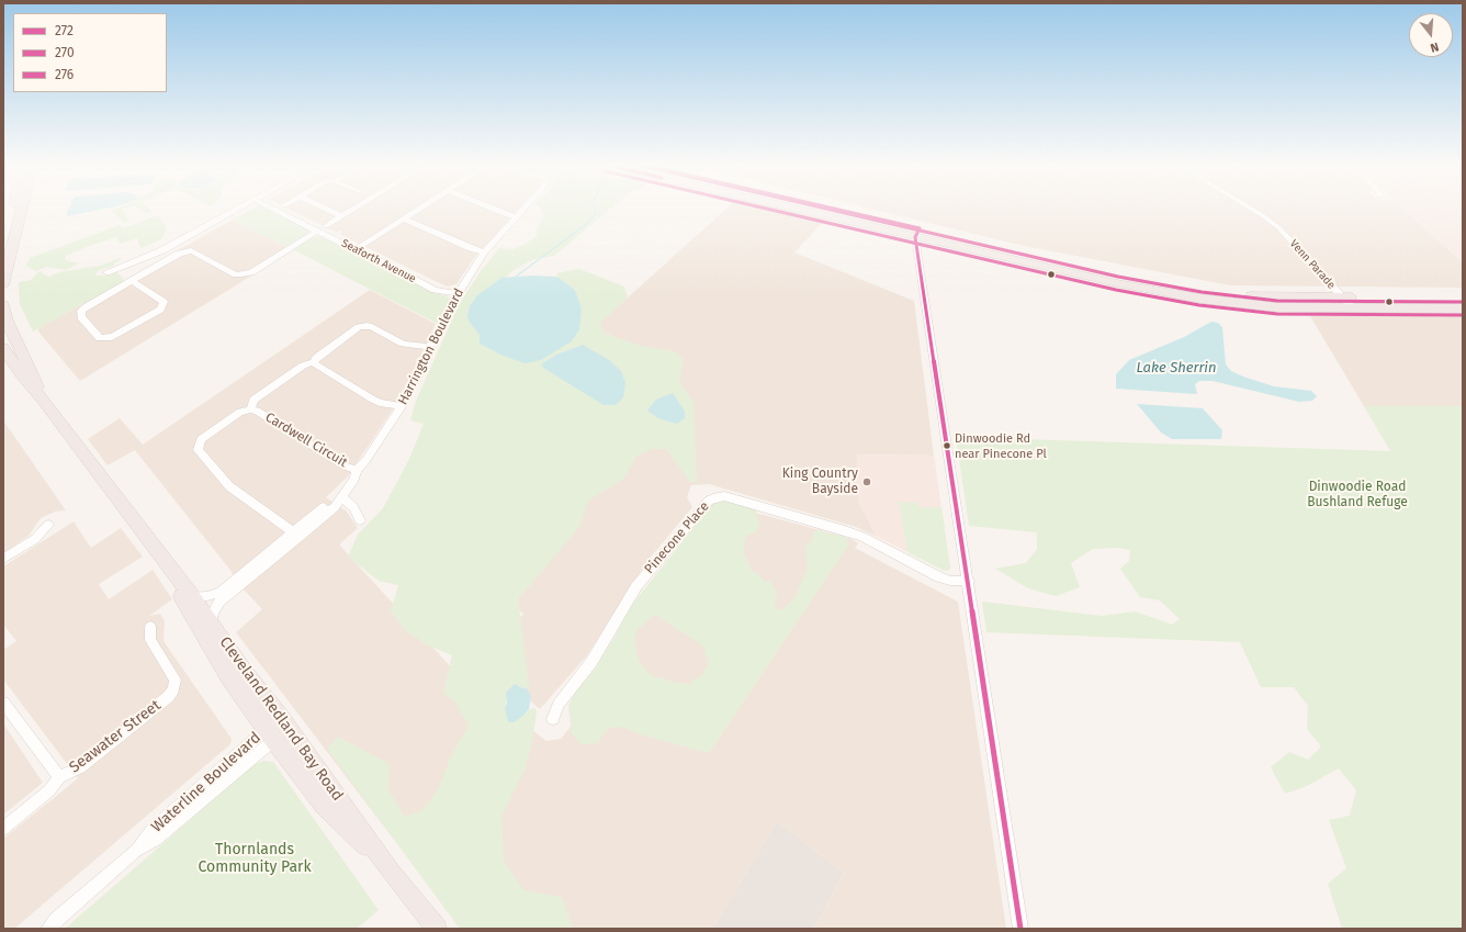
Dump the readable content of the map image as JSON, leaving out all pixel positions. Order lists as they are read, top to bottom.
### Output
{
  "streets": {
    "highway": ["Cleveland Redland Bay Road"],
    "street": [
      "Seaforth Avenue",
      "Venn Parade",
      "Harrington Boulevard",
      "Cardwell Circuit",
      "Pinecone Place",
      "Seawater Street",
      "Waterline Boulevard"
    ]
  },
  "crossings": [
    ["Seaforth Avenue", "Harrington Boulevard"],
    ["Harrington Boulevard", "Cardwell Circuit"],
    ["Harrington Boulevard", "Cleveland Redland Bay Road"],
    ["Cleveland Redland Bay Road", "Waterline Boulevard"]
  ],
  "water": ["Lake Sherrin"],
  "parks": ["Dinwoodie Road Bushland Refuge", "Thornlands Community Park"],
  "places": ["Dinwoodie Rd near Pinecone Pl", "King Country Bayside"],
  "lines": ["transit line 272", "transit line 270", "transit line 276"],
  "legend": ["272", "270", "276"],
  "north": "bottom"
}
